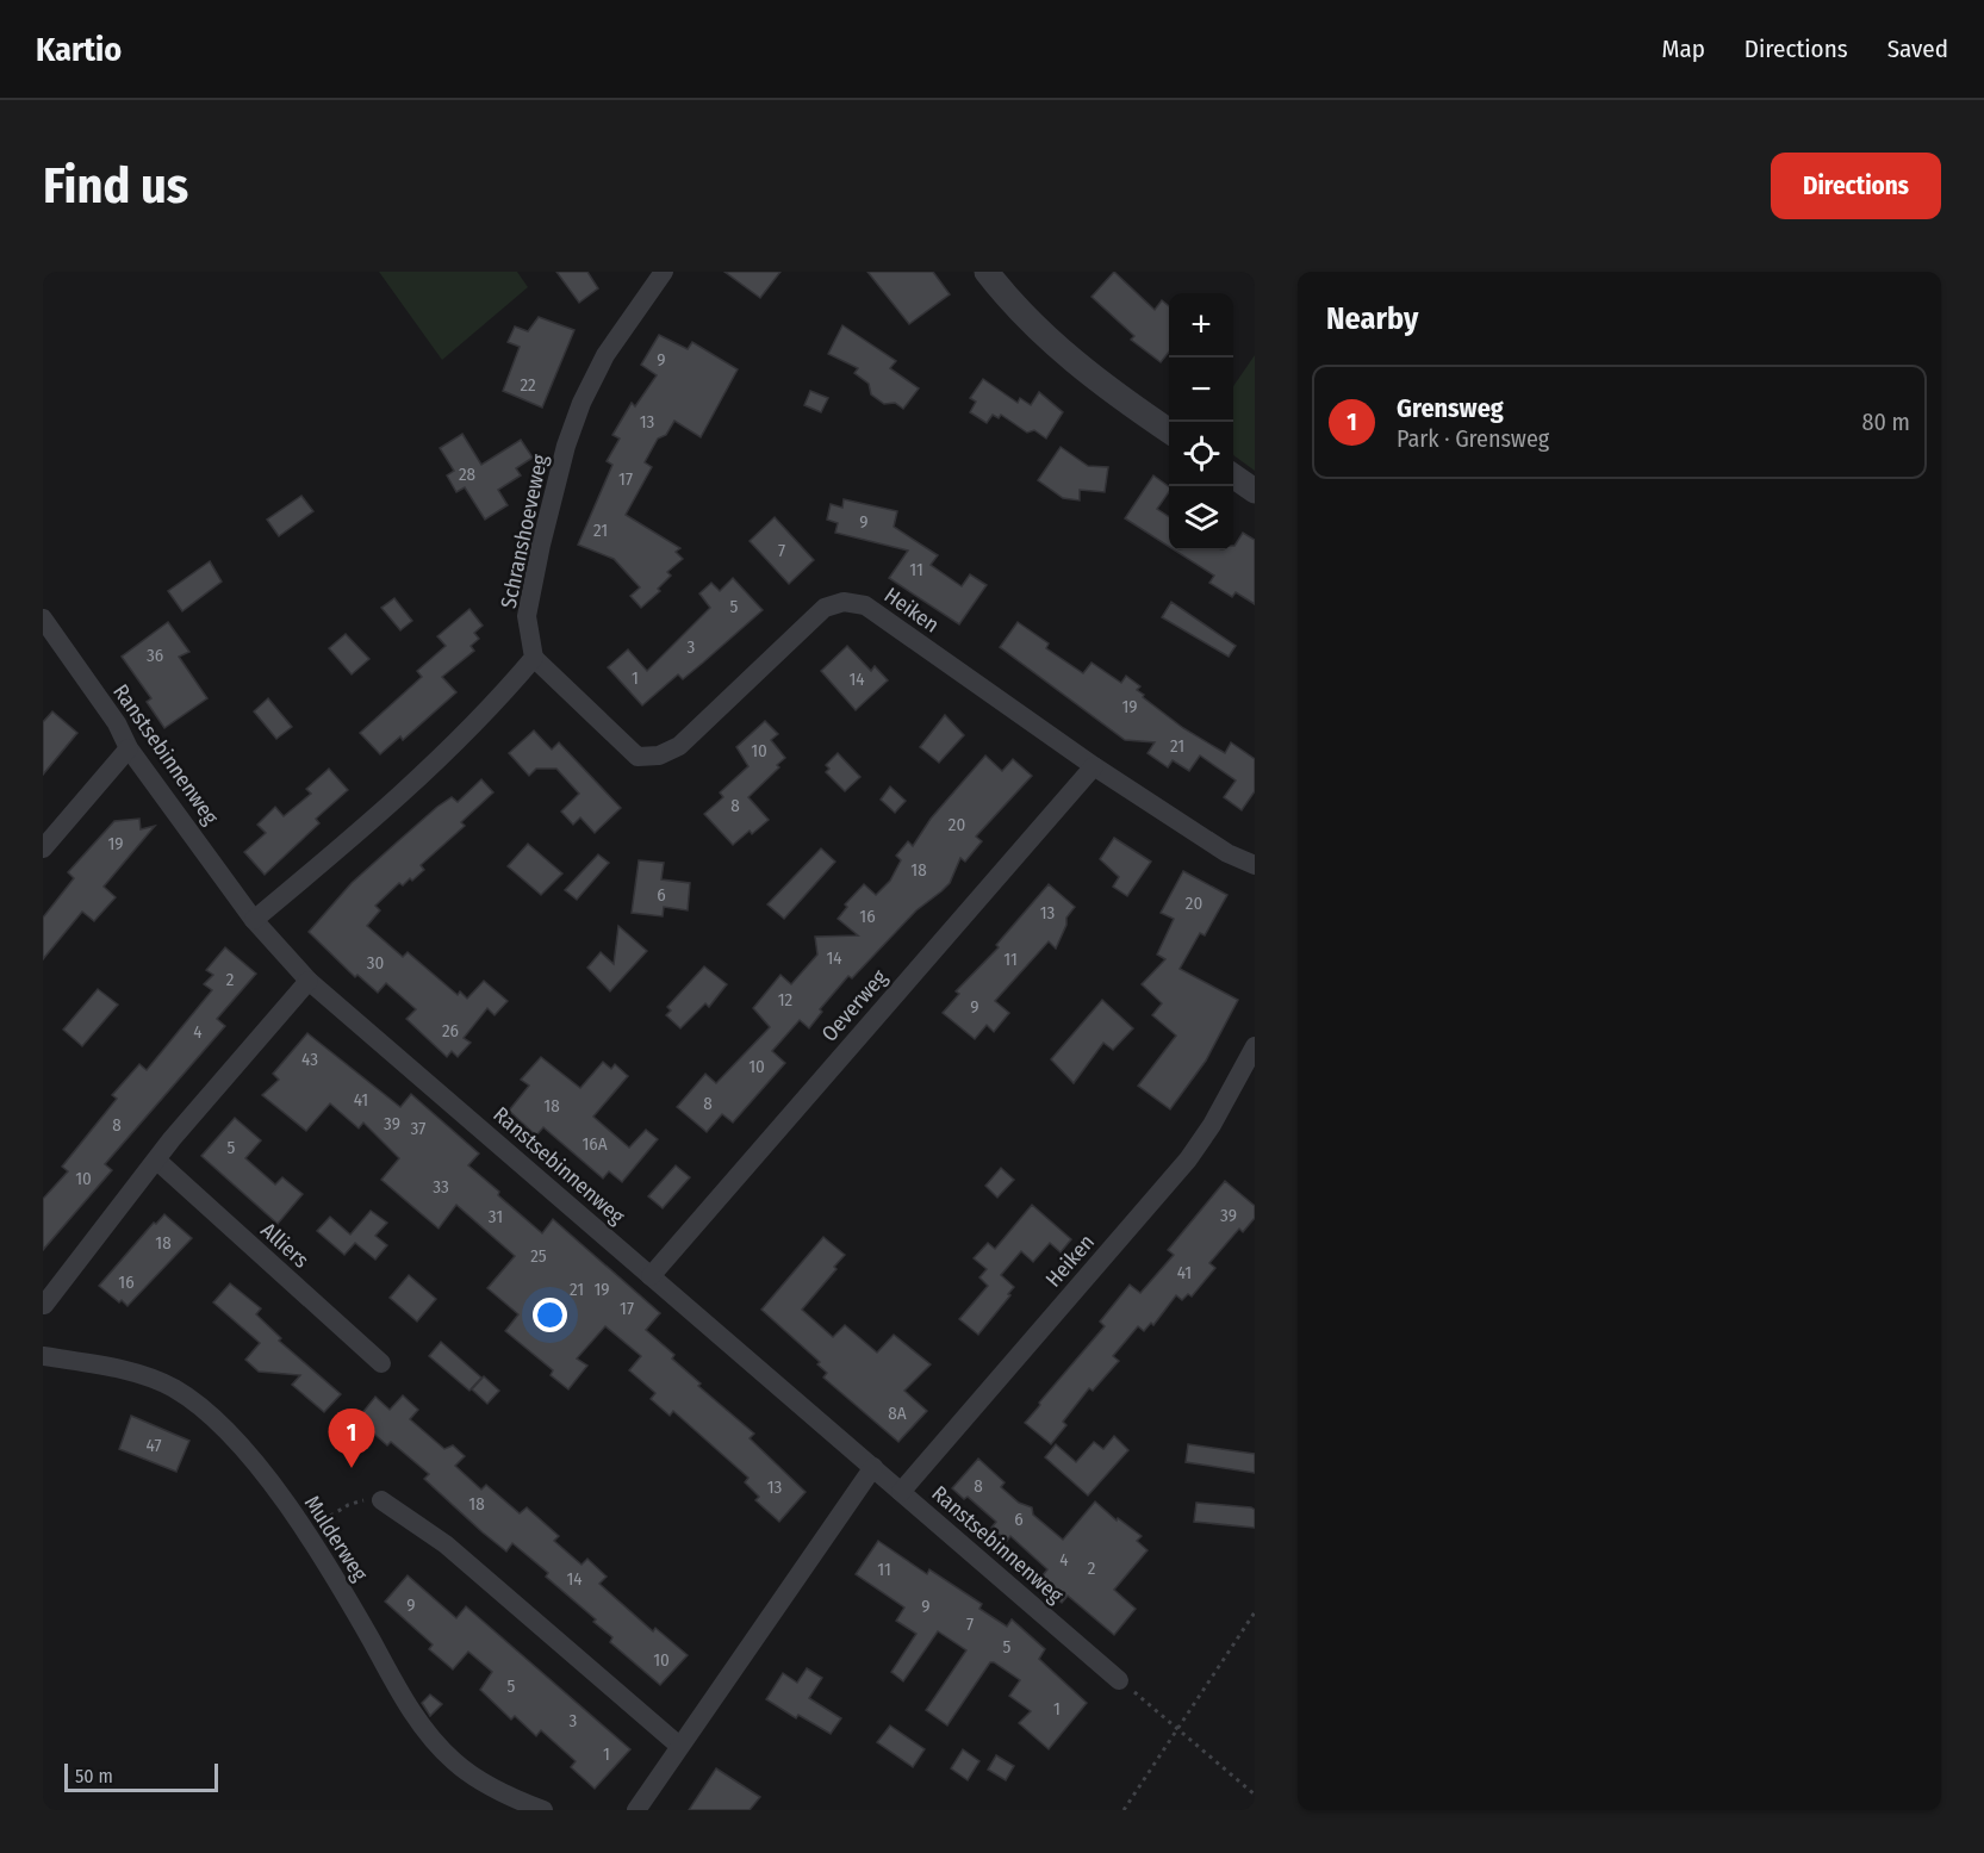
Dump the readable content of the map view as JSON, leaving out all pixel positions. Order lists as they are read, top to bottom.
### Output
{
  "streets": {
    "street": [
      "Schranshoeveweg",
      "Heiken",
      "Ranstsebinnenweg",
      "Oeverweg",
      "Alliers",
      "Mulderweg"
    ]
  },
  "crossings": [
    ["Schranshoeveweg", "Heiken"],
    ["Heiken", "Ranstsebinnenweg"],
    ["Heiken", "Oeverweg"],
    ["Ranstsebinnenweg", "Oeverweg"]
  ],
  "house_numbers": [
    "9",
    "22",
    "13",
    "28",
    "17",
    "9",
    "21",
    "7",
    "11",
    "5",
    "3",
    "36",
    "1",
    "14",
    "19",
    "21",
    "10",
    "8",
    "20",
    "19",
    "18",
    "6",
    "20",
    "13",
    "16",
    "14",
    "11",
    "30",
    "2",
    "12",
    "9",
    "26",
    "4",
    "43",
    "10",
    "41",
    "8",
    "18",
    "39",
    "8",
    "37",
    "16A",
    "5",
    "10",
    "33",
    "39",
    "31",
    "18",
    "25",
    "41",
    "16",
    "21",
    "19",
    "17",
    "8A",
    "47",
    "8",
    "13",
    "18",
    "6",
    "4",
    "2",
    "11",
    "14",
    "9",
    "9",
    "7",
    "5",
    "10",
    "5",
    "1",
    "3",
    "1"
  ],
  "scale_bar": "50 m",
  "page": {
    "header": "Kartio",
    "nav": ["Map", "Directions", "Saved"],
    "buttons": "Directions",
    "title": "Find us",
    "heading": "Nearby",
    "map_buttons": ["+", "−"],
    "list": [
      {
        "mark": "1",
        "name": "Grensweg",
        "note": "Park · Grensweg",
        "value": "80 m"
      }
    ],
    "pins": "1",
    "scale": "50 m"
  }
}
